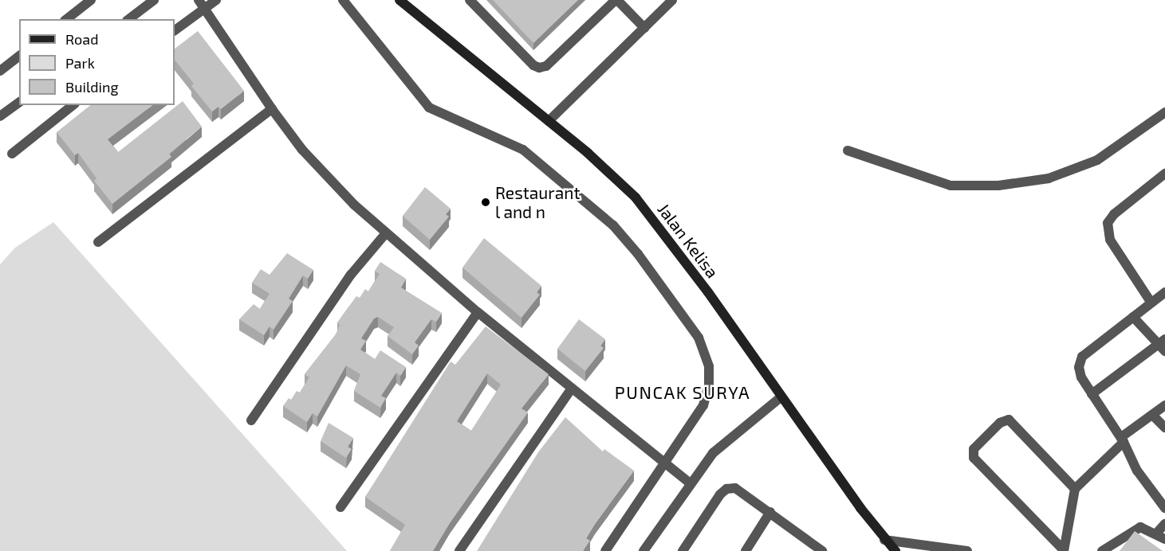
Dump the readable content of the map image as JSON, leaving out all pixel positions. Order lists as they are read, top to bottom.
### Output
{
  "streets": {
    "main road": ["Jalan Kelisa"]
  },
  "districts": ["PUNCAK SURYA"],
  "places": ["Restaurant l and n"],
  "legend": ["Road", "Park", "Building"]
}
